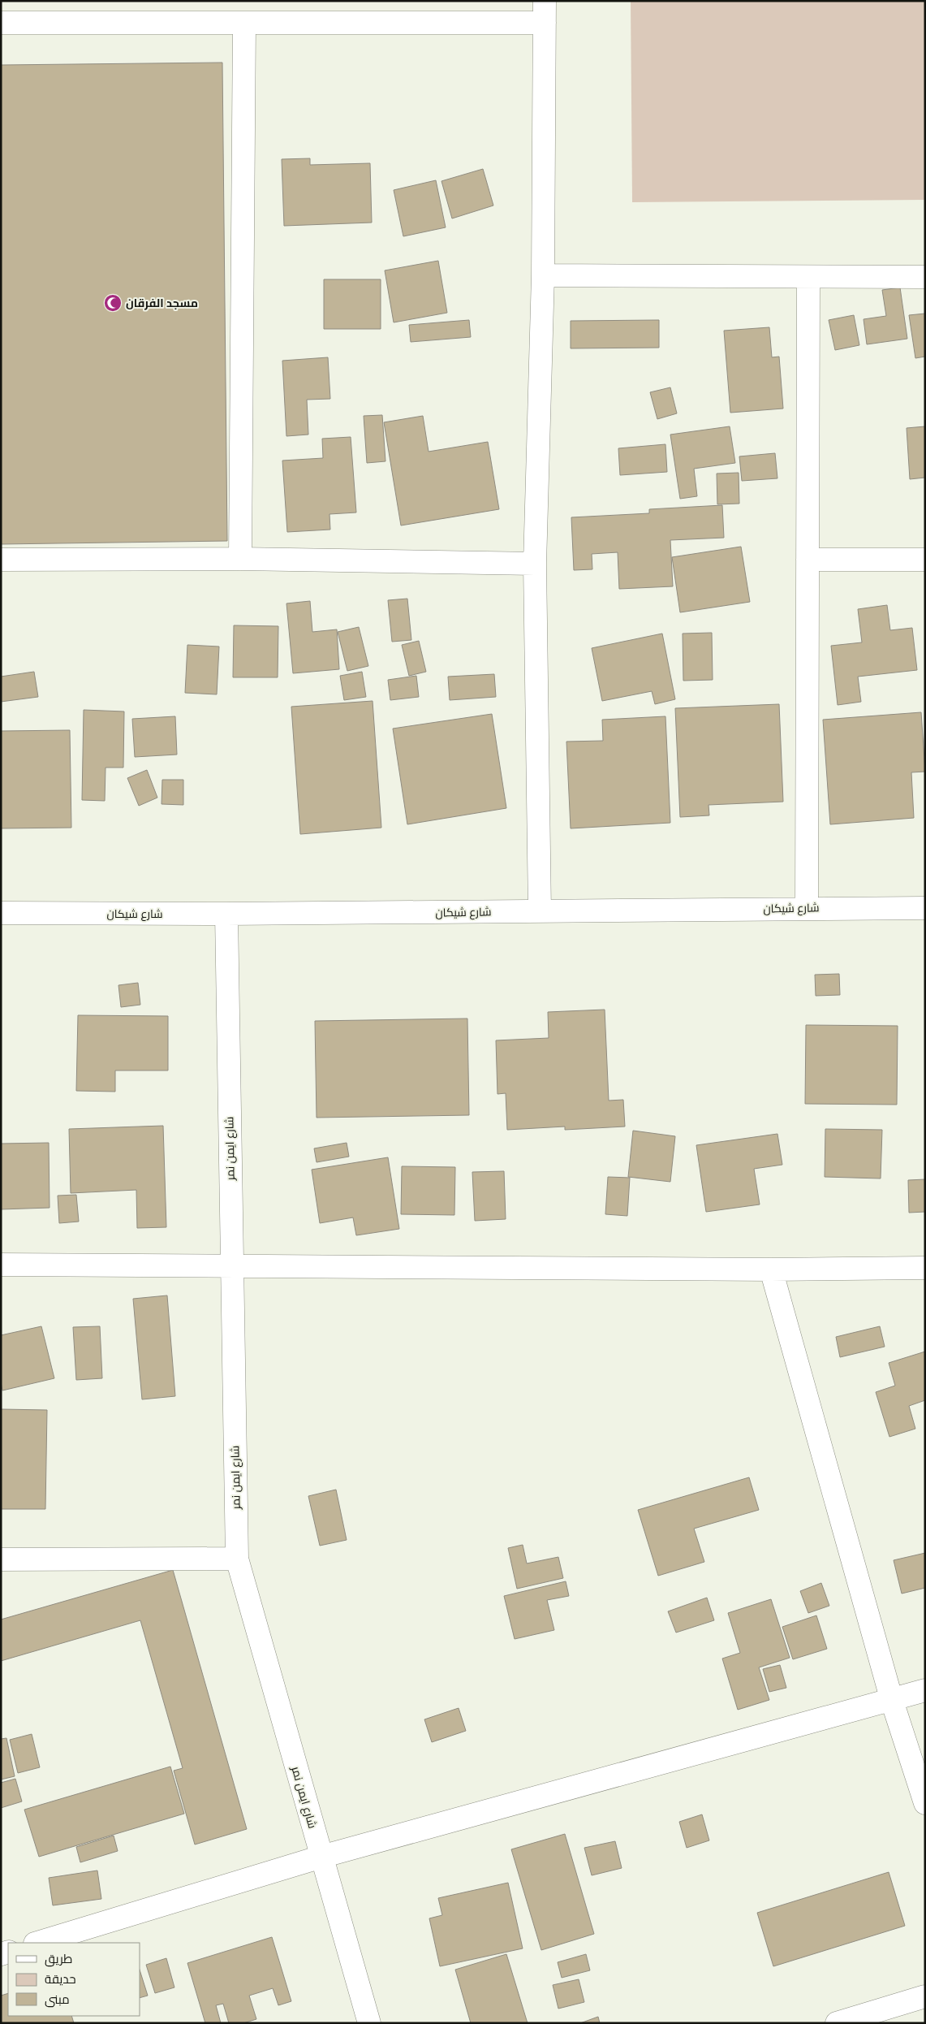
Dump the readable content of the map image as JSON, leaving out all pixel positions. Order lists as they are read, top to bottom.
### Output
{
  "streets": {
    "street": ["شارع شيكان", "شارع ايمن نمر"]
  },
  "crossings": [
    ["شارع شيكان", "شارع ايمن نمر"]
  ],
  "places": {
    "mosque": ["مسجد الفرقان"]
  },
  "legend": ["طريق", "حديقة", "مبنى"]
}
